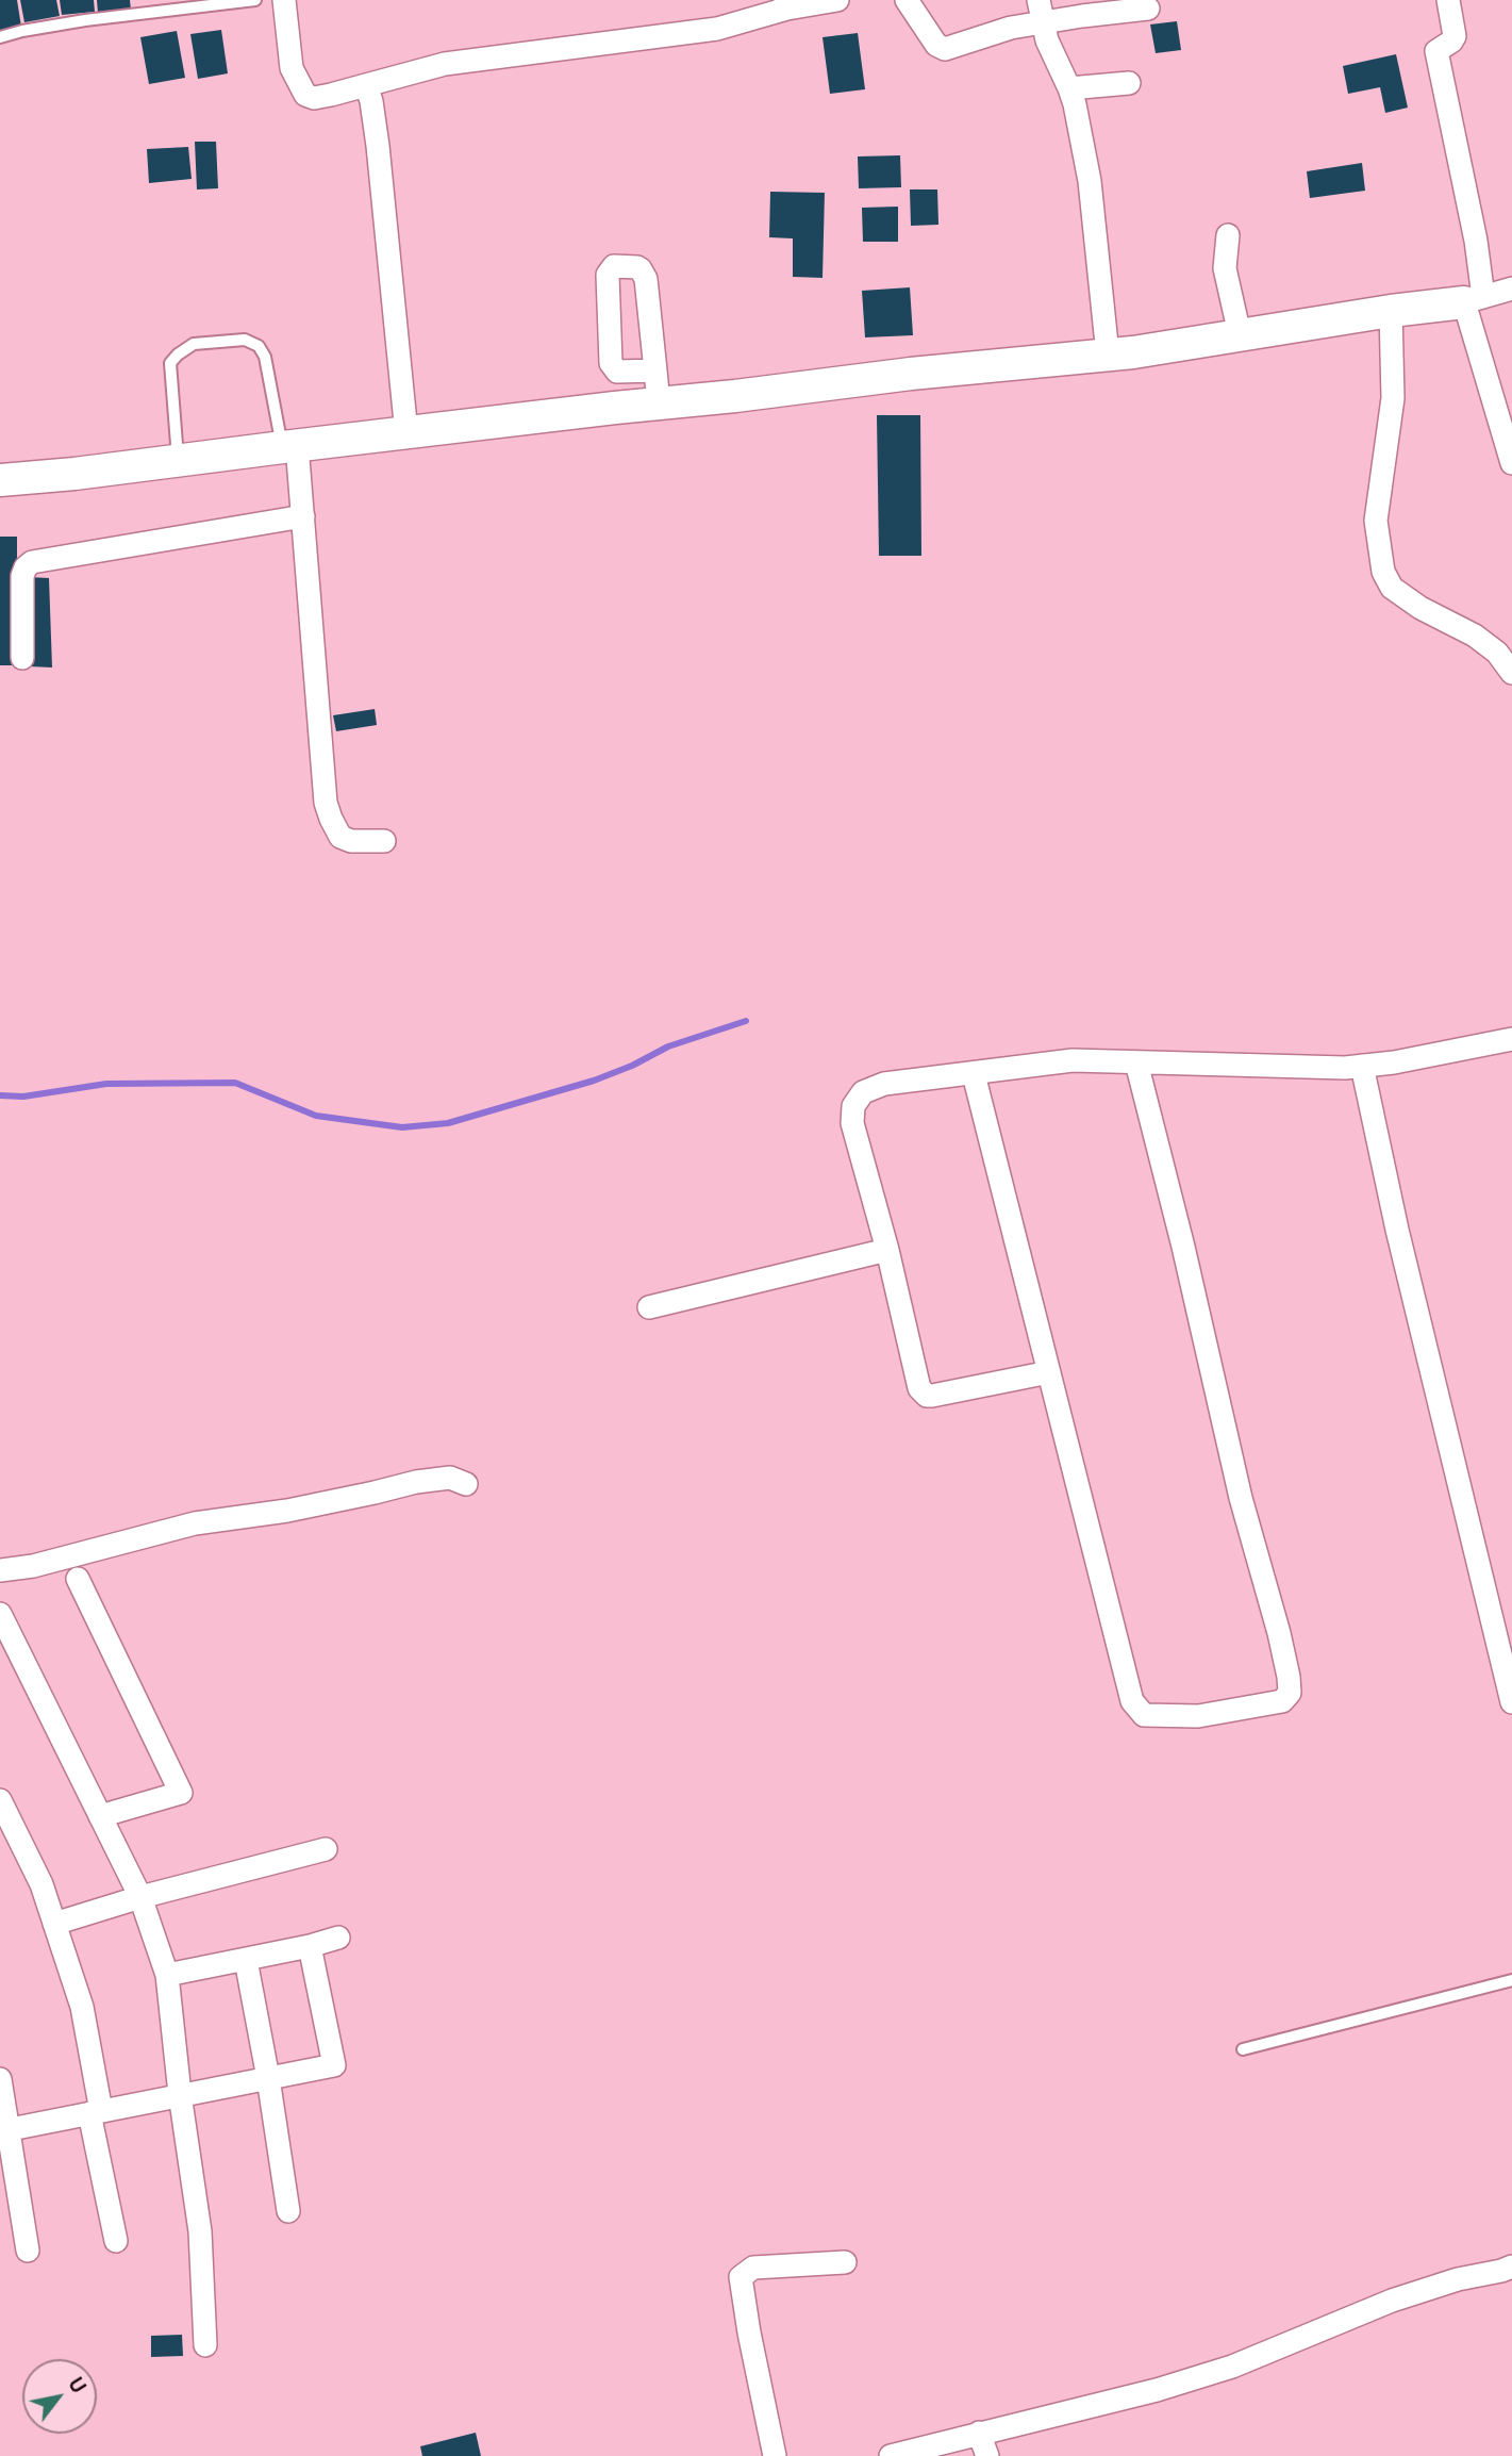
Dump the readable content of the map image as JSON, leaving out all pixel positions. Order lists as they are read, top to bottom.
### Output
{
  "north": "top right"
}
